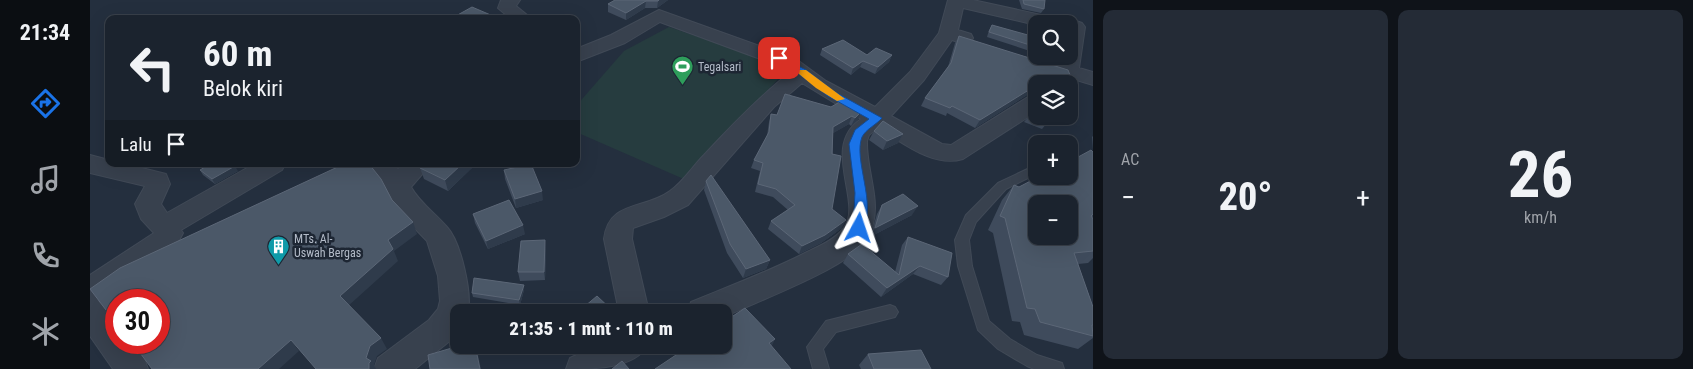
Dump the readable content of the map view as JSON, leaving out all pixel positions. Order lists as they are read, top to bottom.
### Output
{
  "places": {
    "sports": ["Tegalsari"],
    "building": ["MTs. Al- Uswah Bergas"]
  },
  "page": {
    "tabs": "21:34",
    "tile": [
      "AC",
      ["26", "km/h"]
    ],
    "map_buttons": ["+", "−"],
    "turn": ["60 m", "Belok kiri"],
    "then": "Lalu",
    "heat": ["−", "20°", "+"],
    "limit": "30",
    "trip": "21:35 · 1 mnt · 110 m"
  }
}
